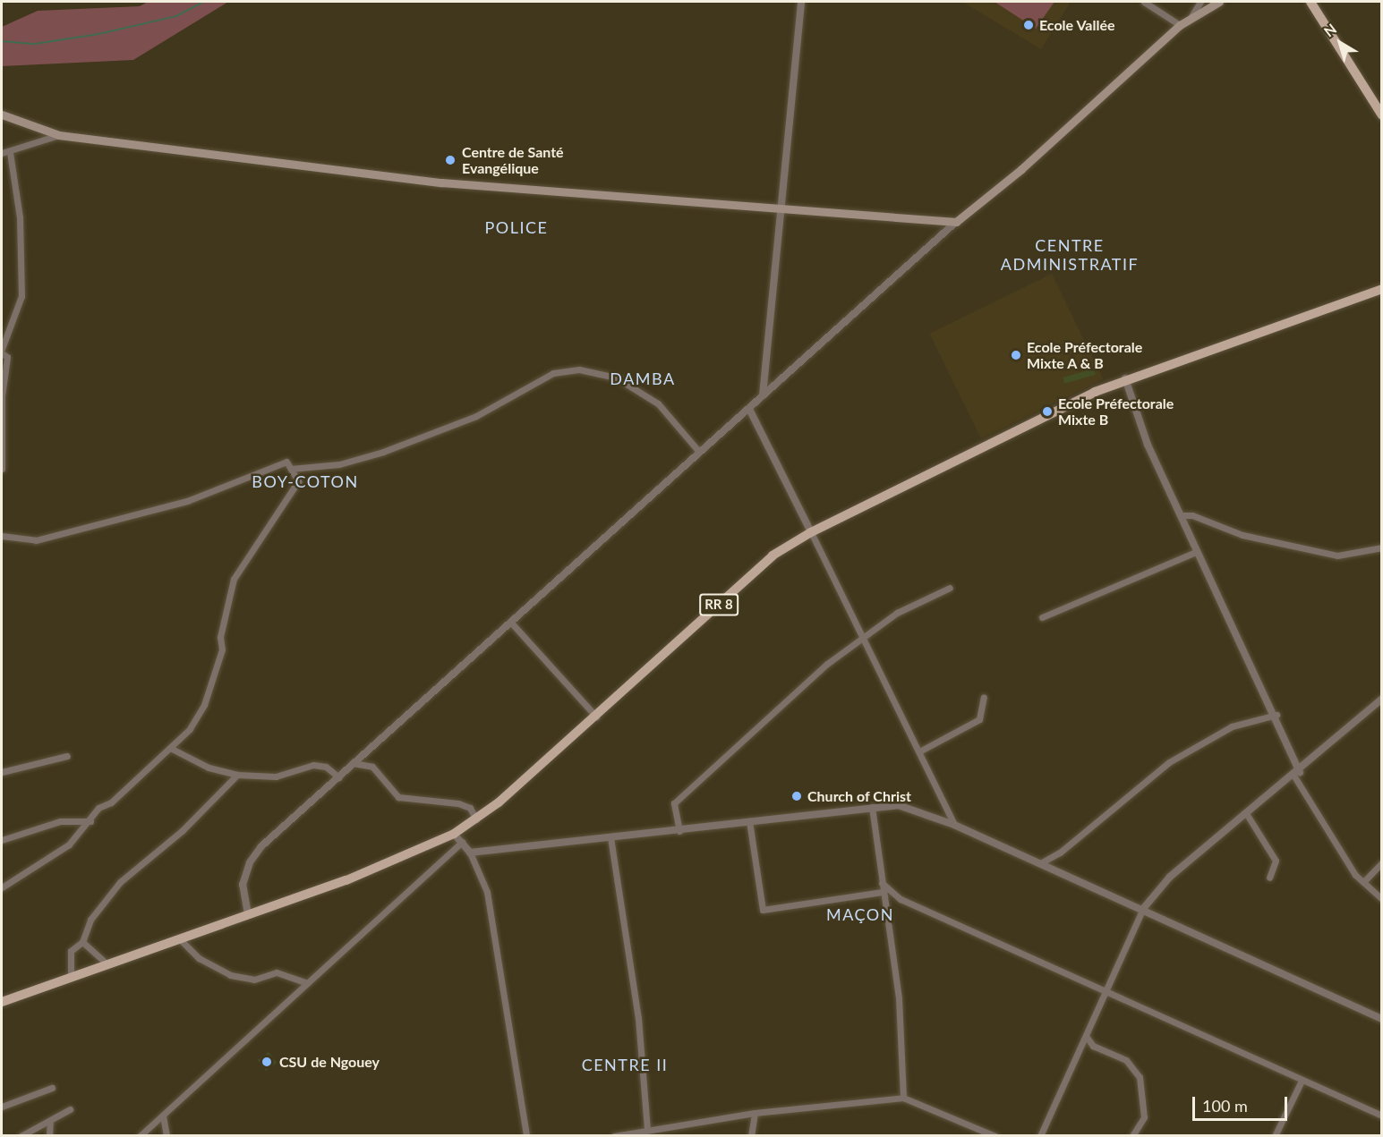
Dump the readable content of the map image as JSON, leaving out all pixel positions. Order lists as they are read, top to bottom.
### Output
{
  "streets": {
    "main road": ["RR 8"]
  },
  "districts": [
    "POLICE",
    "CENTRE ADMINISTRATIF",
    "DAMBA",
    "BOY-COTON",
    "MAÇON",
    "CENTRE II"
  ],
  "places": [
    "Ecole Vallée",
    "Centre de Santé Evangélique",
    "Ecole Préfectorale Mixte A & B",
    "Ecole Préfectorale Mixte B",
    "Church of Christ",
    "CSU de Ngouey"
  ],
  "scale_bar": "100 m",
  "north": "top left"
}
